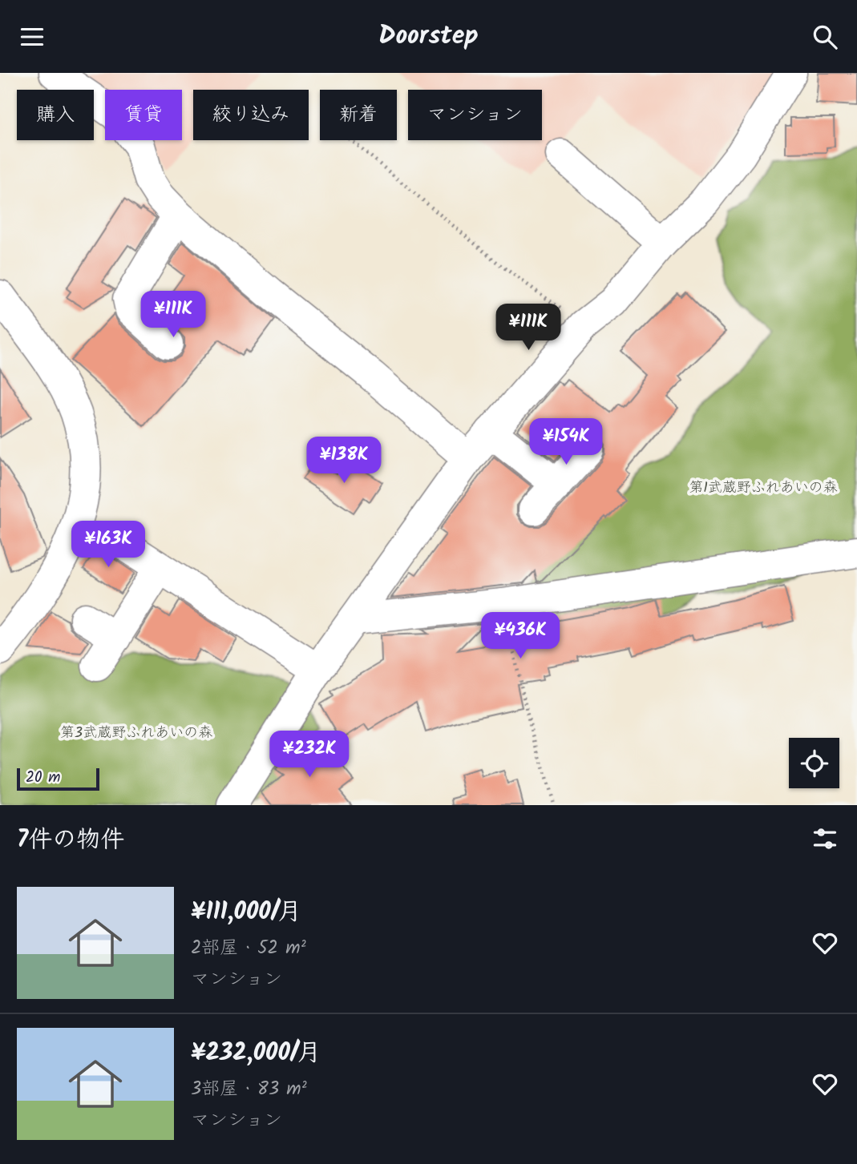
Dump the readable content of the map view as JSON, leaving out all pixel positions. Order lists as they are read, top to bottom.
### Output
{
  "parks": ["第1武蔵野ふれあいの森", "第3武蔵野ふれあいの森"],
  "scale_bar": "20 m",
  "page": {
    "header": "Doorstep",
    "chip": [
      "購入",
      "賃貸",
      "絞り込み",
      "新着",
      "マンション"
    ],
    "price": [
      "¥111K",
      "¥111K",
      "¥154K",
      "¥138K",
      "¥163K",
      "¥436K",
      "¥232K"
    ],
    "scale": "20 m",
    "heading": "7件の物件",
    "list": [
      {
        "name": "¥111,000/月",
        "note": "2部屋 · 52 m² · マンション"
      },
      {
        "name": "¥232,000/月",
        "note": "3部屋 · 83 m² · マンション"
      }
    ]
  }
}
